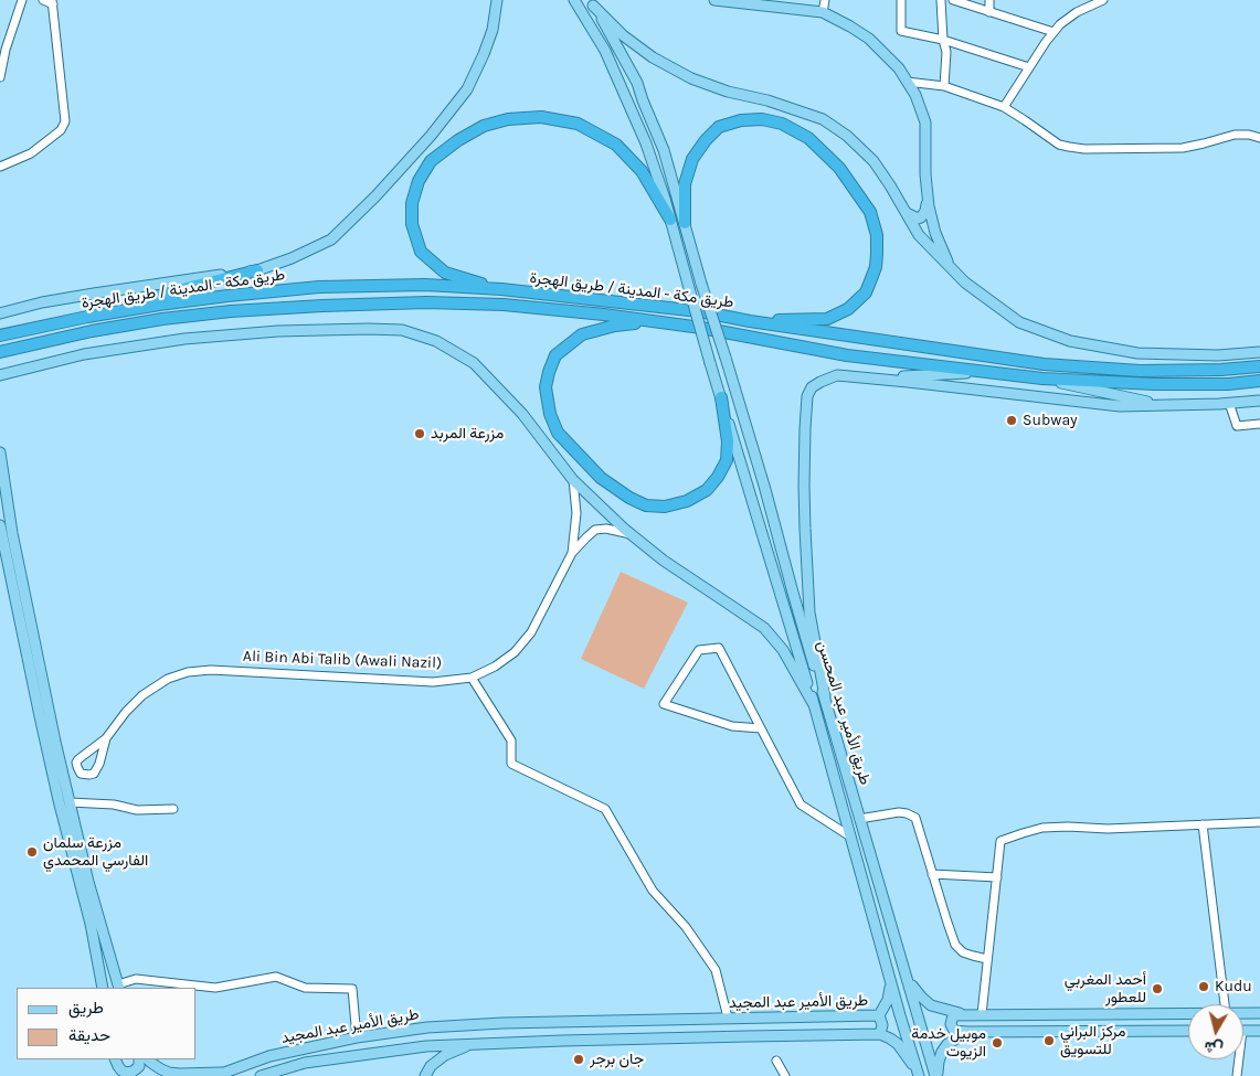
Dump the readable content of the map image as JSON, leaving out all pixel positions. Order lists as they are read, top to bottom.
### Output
{
  "streets": {
    "highway": ["طريق مكة - المدينة / طريق الهجرة"],
    "main road": ["طريق الأمير عبد المحسن", "طريق الأمير عبد المجيد"],
    "street": ["Ali Bin Abi Talib (Awali Nazil)"]
  },
  "places": [
    "Subway",
    "مزرعة المربد",
    "مزرعة سلمان الفارسي المحمدي",
    "Kudu",
    "أحمد المغربي للعطور",
    "مركز البراني للتسويق",
    "موبيل خدمة الزيوت",
    "جان برجر"
  ],
  "legend": ["طريق", "حديقة"],
  "north": "bottom"
}
